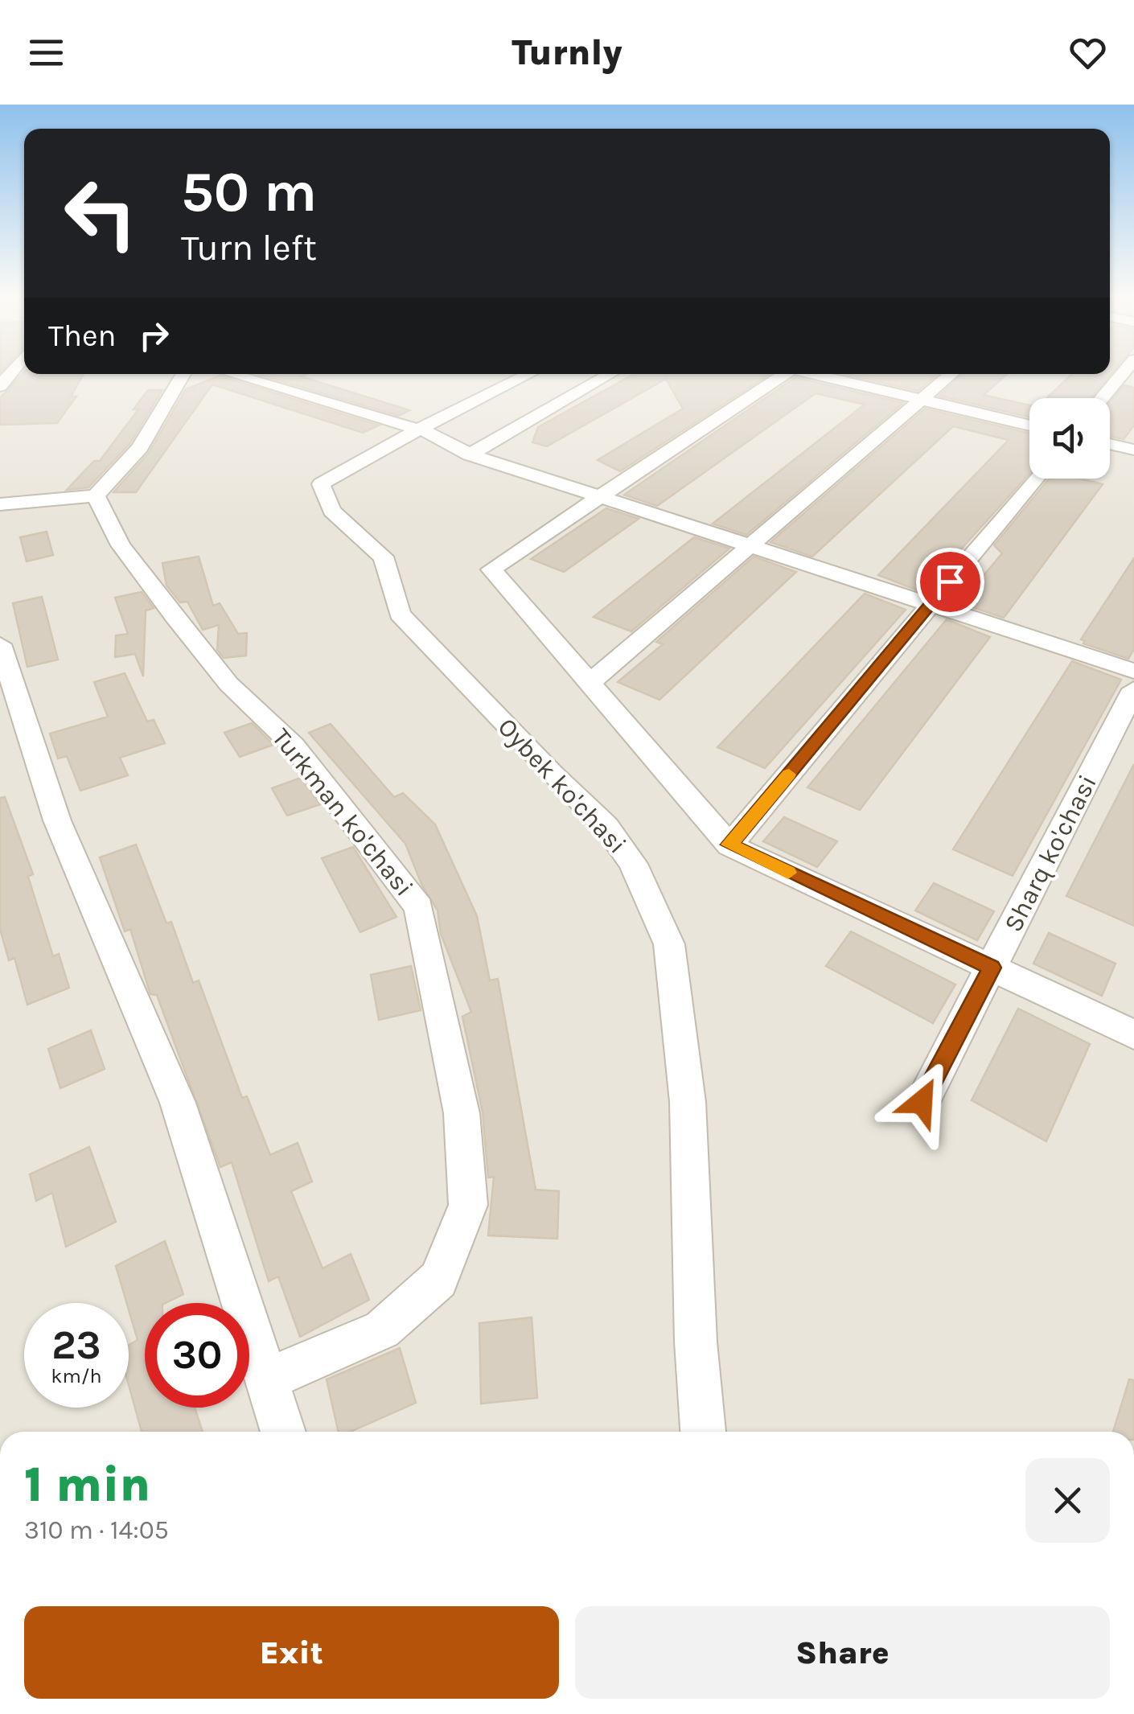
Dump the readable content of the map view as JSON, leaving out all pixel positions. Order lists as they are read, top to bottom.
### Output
{
  "streets": {
    "street": ["Oybek ko'chasi", "Turkman ko'chasi", "Sharq ko'chasi"]
  },
  "page": {
    "header": "Turnly",
    "turn": ["50 m", "Turn left"],
    "then": "Then",
    "speed": "23 km/h",
    "limit": "30",
    "heading": ["1 min", "310 m · 14:05"],
    "buttons": ["Exit", "Share"]
  }
}
